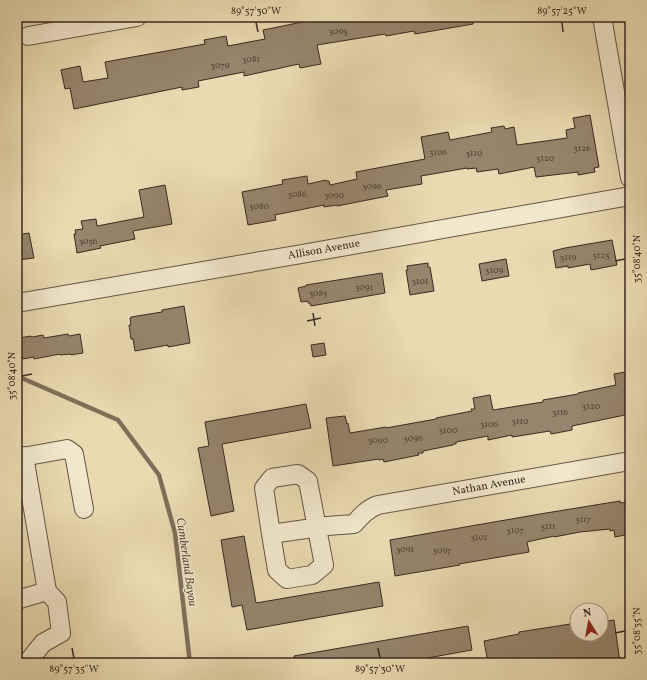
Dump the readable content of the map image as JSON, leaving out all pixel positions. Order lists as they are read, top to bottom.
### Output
{
  "streets": {
    "street": ["Allison Avenue", "Nathan Avenue"]
  },
  "water": ["Cumberland Bayou"],
  "house_numbers": [
    "3093",
    "3081",
    "3079",
    "3126",
    "3106",
    "3110",
    "3120",
    "3096",
    "3086",
    "3090",
    "3080",
    "3056",
    "3125",
    "3119",
    "3109",
    "3101",
    "3091",
    "3085",
    "3120",
    "3116",
    "3110",
    "3106",
    "3100",
    "3096",
    "3090",
    "3117",
    "3111",
    "3107",
    "3101",
    "3091",
    "3097"
  ],
  "north": "top",
  "coordinates": [
    "89°57'30\"W",
    "89°57'25\"W",
    "35°08'40\"N",
    "35°08'35\"N",
    "89°57'35\"W"
  ]
}
